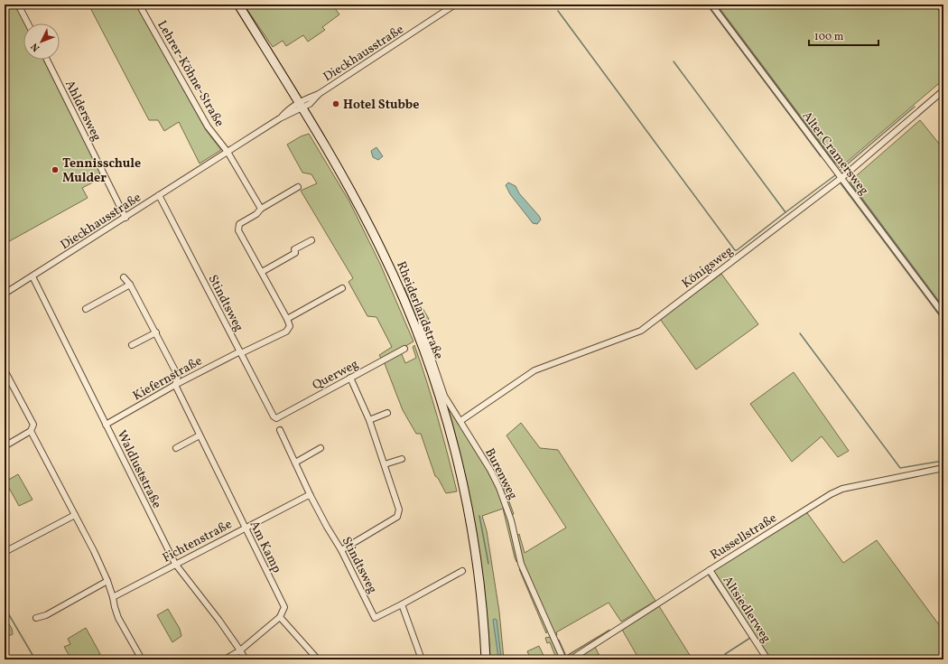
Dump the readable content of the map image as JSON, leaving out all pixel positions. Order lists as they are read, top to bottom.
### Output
{
  "streets": {
    "main road": ["Rheiderlandstraße"],
    "street": [
      "Dieckhausstraße",
      "Lehrer-Köhne-Straße",
      "Ahldersweg",
      "Alter Cramersweg",
      "Königsweg",
      "Stindtsweg",
      "Querweg",
      "Kiefernstraße",
      "Waldluststraße",
      "Burenweg",
      "Russellstraße",
      "Fichtenstraße",
      "Am Kamp",
      "Altsiedlerweg"
    ]
  },
  "crossings": [
    ["Dieckhausstraße", "Lehrer-Köhne-Straße"],
    ["Dieckhausstraße", "Ahldersweg"],
    ["Dieckhausstraße", "Stindtsweg"],
    ["Dieckhausstraße", "Rheiderlandstraße"],
    ["Dieckhausstraße", "Waldluststraße"],
    ["Alter Cramersweg", "Königsweg"],
    ["Königsweg", "Burenweg"],
    ["Stindtsweg", "Querweg"],
    ["Stindtsweg", "Kiefernstraße"],
    ["Stindtsweg", "Fichtenstraße"],
    ["Kiefernstraße", "Waldluststraße"],
    ["Kiefernstraße", "Am Kamp"],
    ["Waldluststraße", "Fichtenstraße"],
    ["Russellstraße", "Altsiedlerweg"],
    ["Fichtenstraße", "Am Kamp"]
  ],
  "places": ["Hotel Stubbe", "Tennisschule Mulder"],
  "scale_bar": "100 m",
  "north": "bottom left"
}
